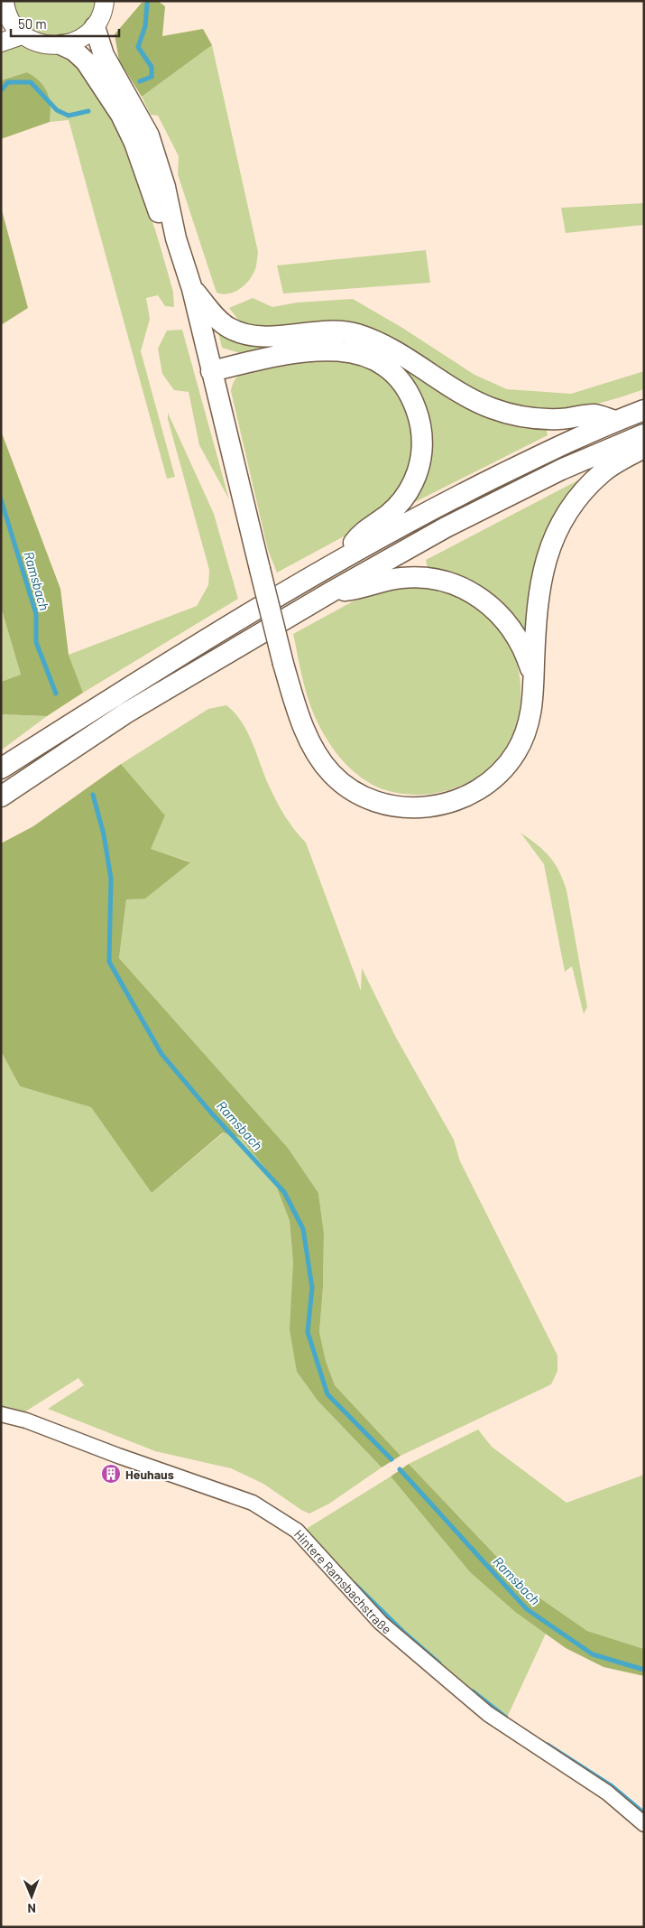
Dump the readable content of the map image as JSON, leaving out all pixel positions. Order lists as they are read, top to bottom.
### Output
{
  "streets": {
    "street": ["Hintere Ramsbachstraße"]
  },
  "water": ["Ramsbach"],
  "places": {
    "building": ["Heuhaus"]
  },
  "scale_bar": "50 m",
  "north": "bottom"
}
